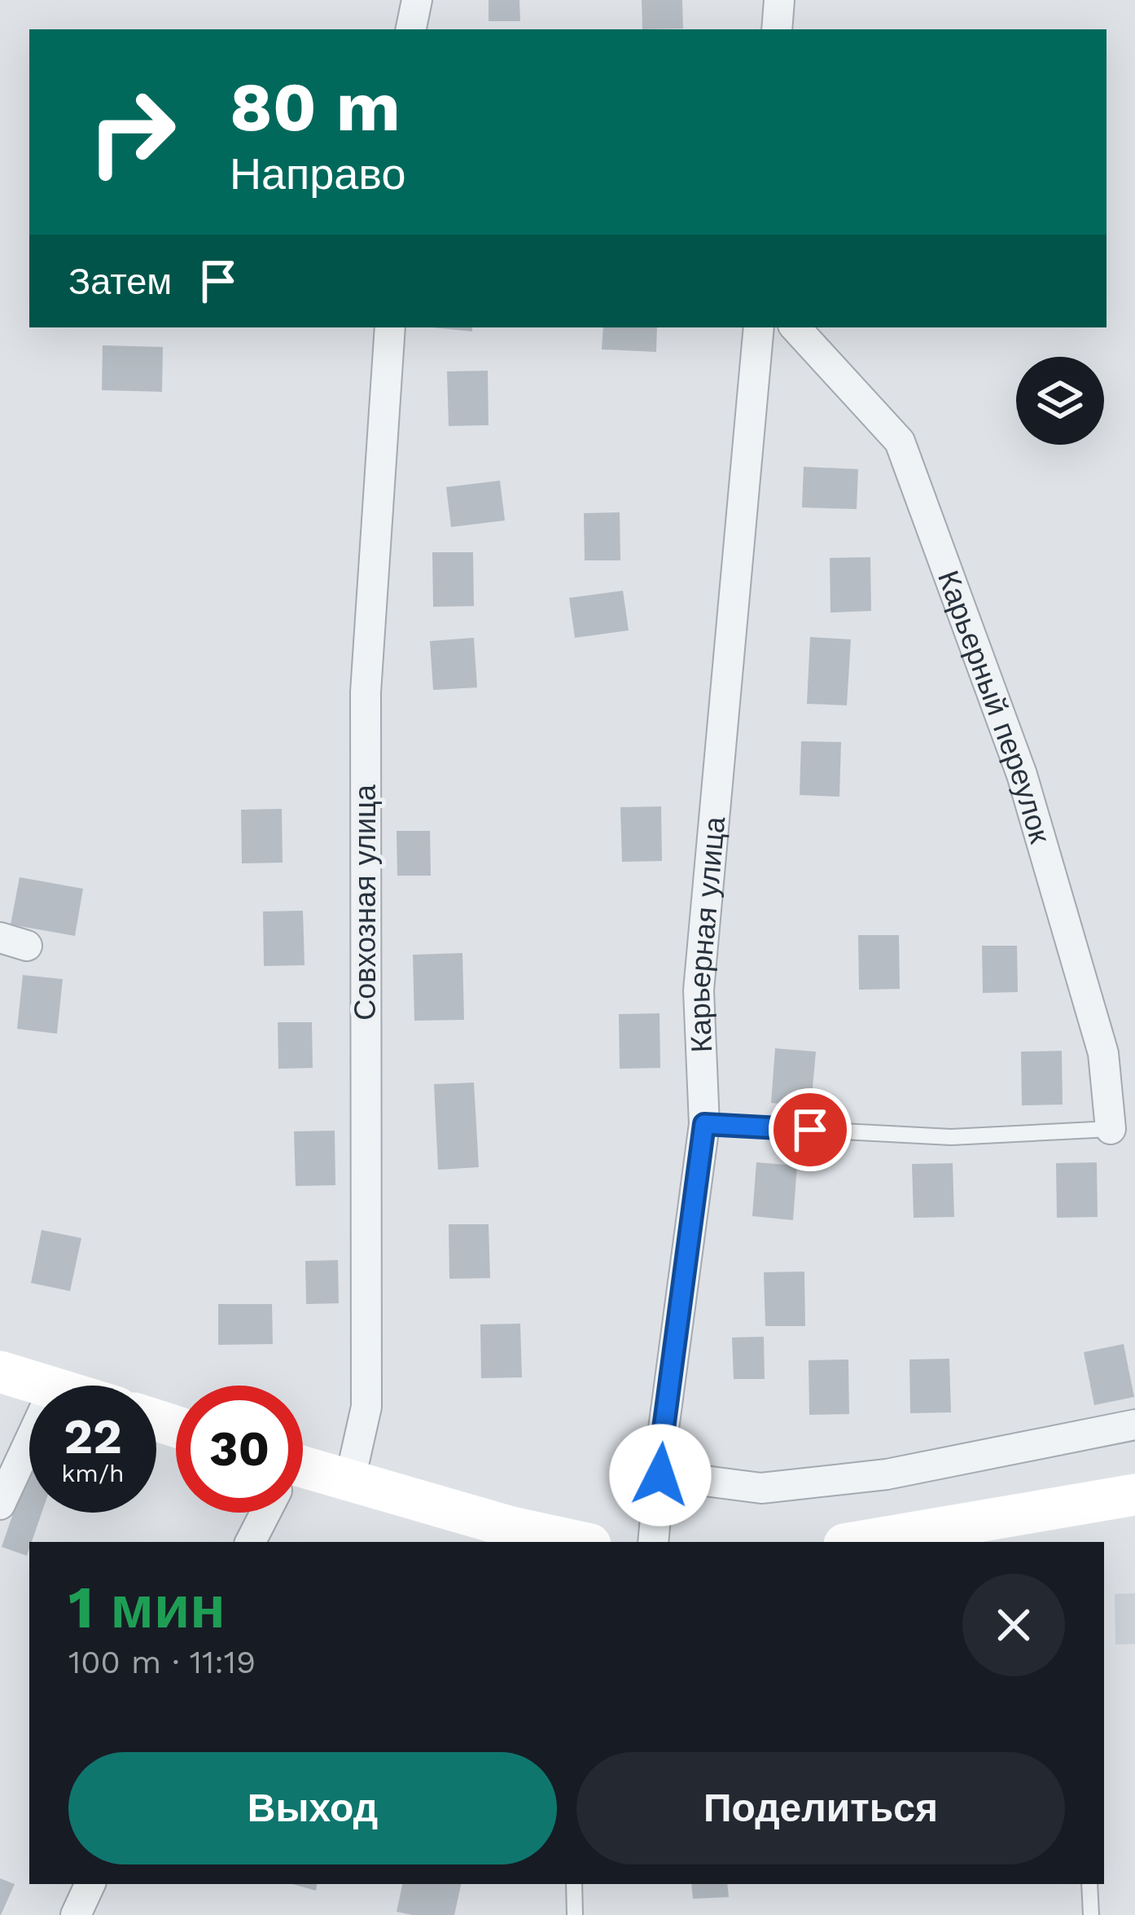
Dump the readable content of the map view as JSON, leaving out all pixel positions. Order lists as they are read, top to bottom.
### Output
{
  "streets": {
    "street": ["Карьерный переулок", "Совхозная улица", "Карьерная улица"]
  },
  "page": {
    "turn": ["80 m", "Направо"],
    "then": "Затем",
    "speed": "22 km/h",
    "limit": "30",
    "heading": ["1 мин", "100 m · 11:19"],
    "buttons": ["Выход", "Поделиться"]
  }
}
